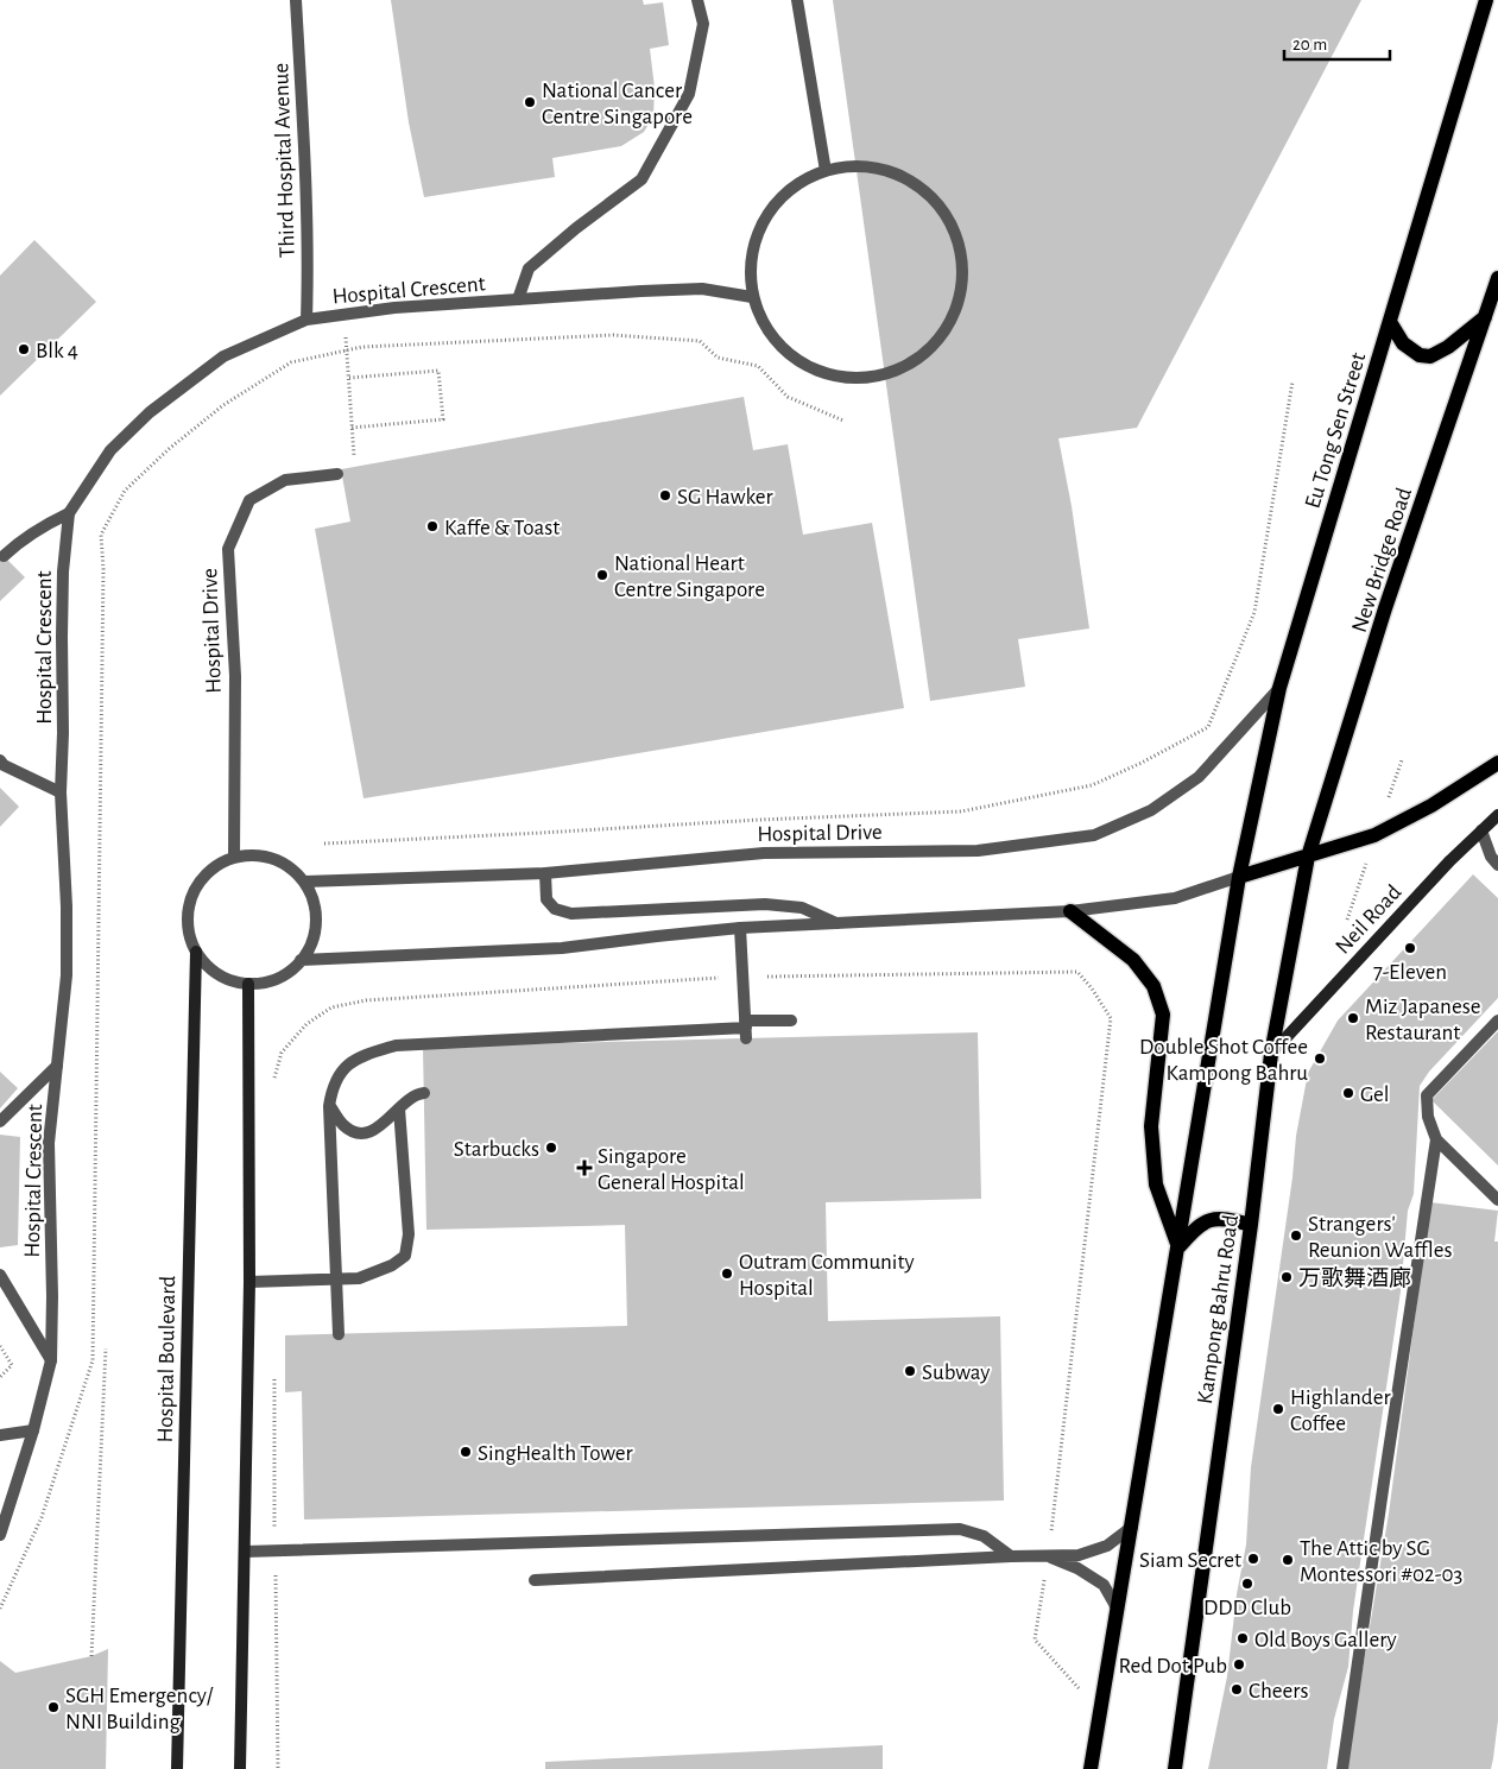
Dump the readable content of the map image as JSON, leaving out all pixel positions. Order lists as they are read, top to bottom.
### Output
{
  "streets": {
    "main road": ["Eu Tong Sen Street", "New Bridge Road", "Kampong Bahru Road"],
    "street": [
      "Third Hospital Avenue",
      "Hospital Crescent",
      "Hospital Drive",
      "Neil Road",
      "Hospital Boulevard"
    ]
  },
  "crossings": [
    ["Third Hospital Avenue", "Hospital Crescent"],
    ["Eu Tong Sen Street", "Hospital Drive"],
    ["Eu Tong Sen Street", "Kampong Bahru Road"],
    ["New Bridge Road", "Kampong Bahru Road"],
    ["Hospital Drive", "Hospital Boulevard"],
    ["Neil Road", "Kampong Bahru Road"]
  ],
  "places": {
    "other": [
      "National Cancer Centre Singapore",
      "Blk 4",
      "SG Hawker",
      "Kaffe & Toast",
      "National Heart Centre Singapore",
      "7-Eleven",
      "Miz Japanese Restaurant",
      "Double Shot Coffee Kampong Bahru",
      "Gel",
      "Starbucks",
      "Strangers' Reunion Waffles",
      "Outram Community Hospital",
      "万歌舞酒廊",
      "Subway",
      "Highlander Coffee",
      "SingHealth Tower",
      "Siam Secret",
      "The Attic by SG Montessori #02-03",
      "DDD Club",
      "Old Boys Gallery",
      "Red Dot Pub",
      "Cheers",
      "SGH Emergency/ NNI Building"
    ],
    "health": ["Singapore General Hospital"]
  },
  "scale_bar": "20 m"
}
